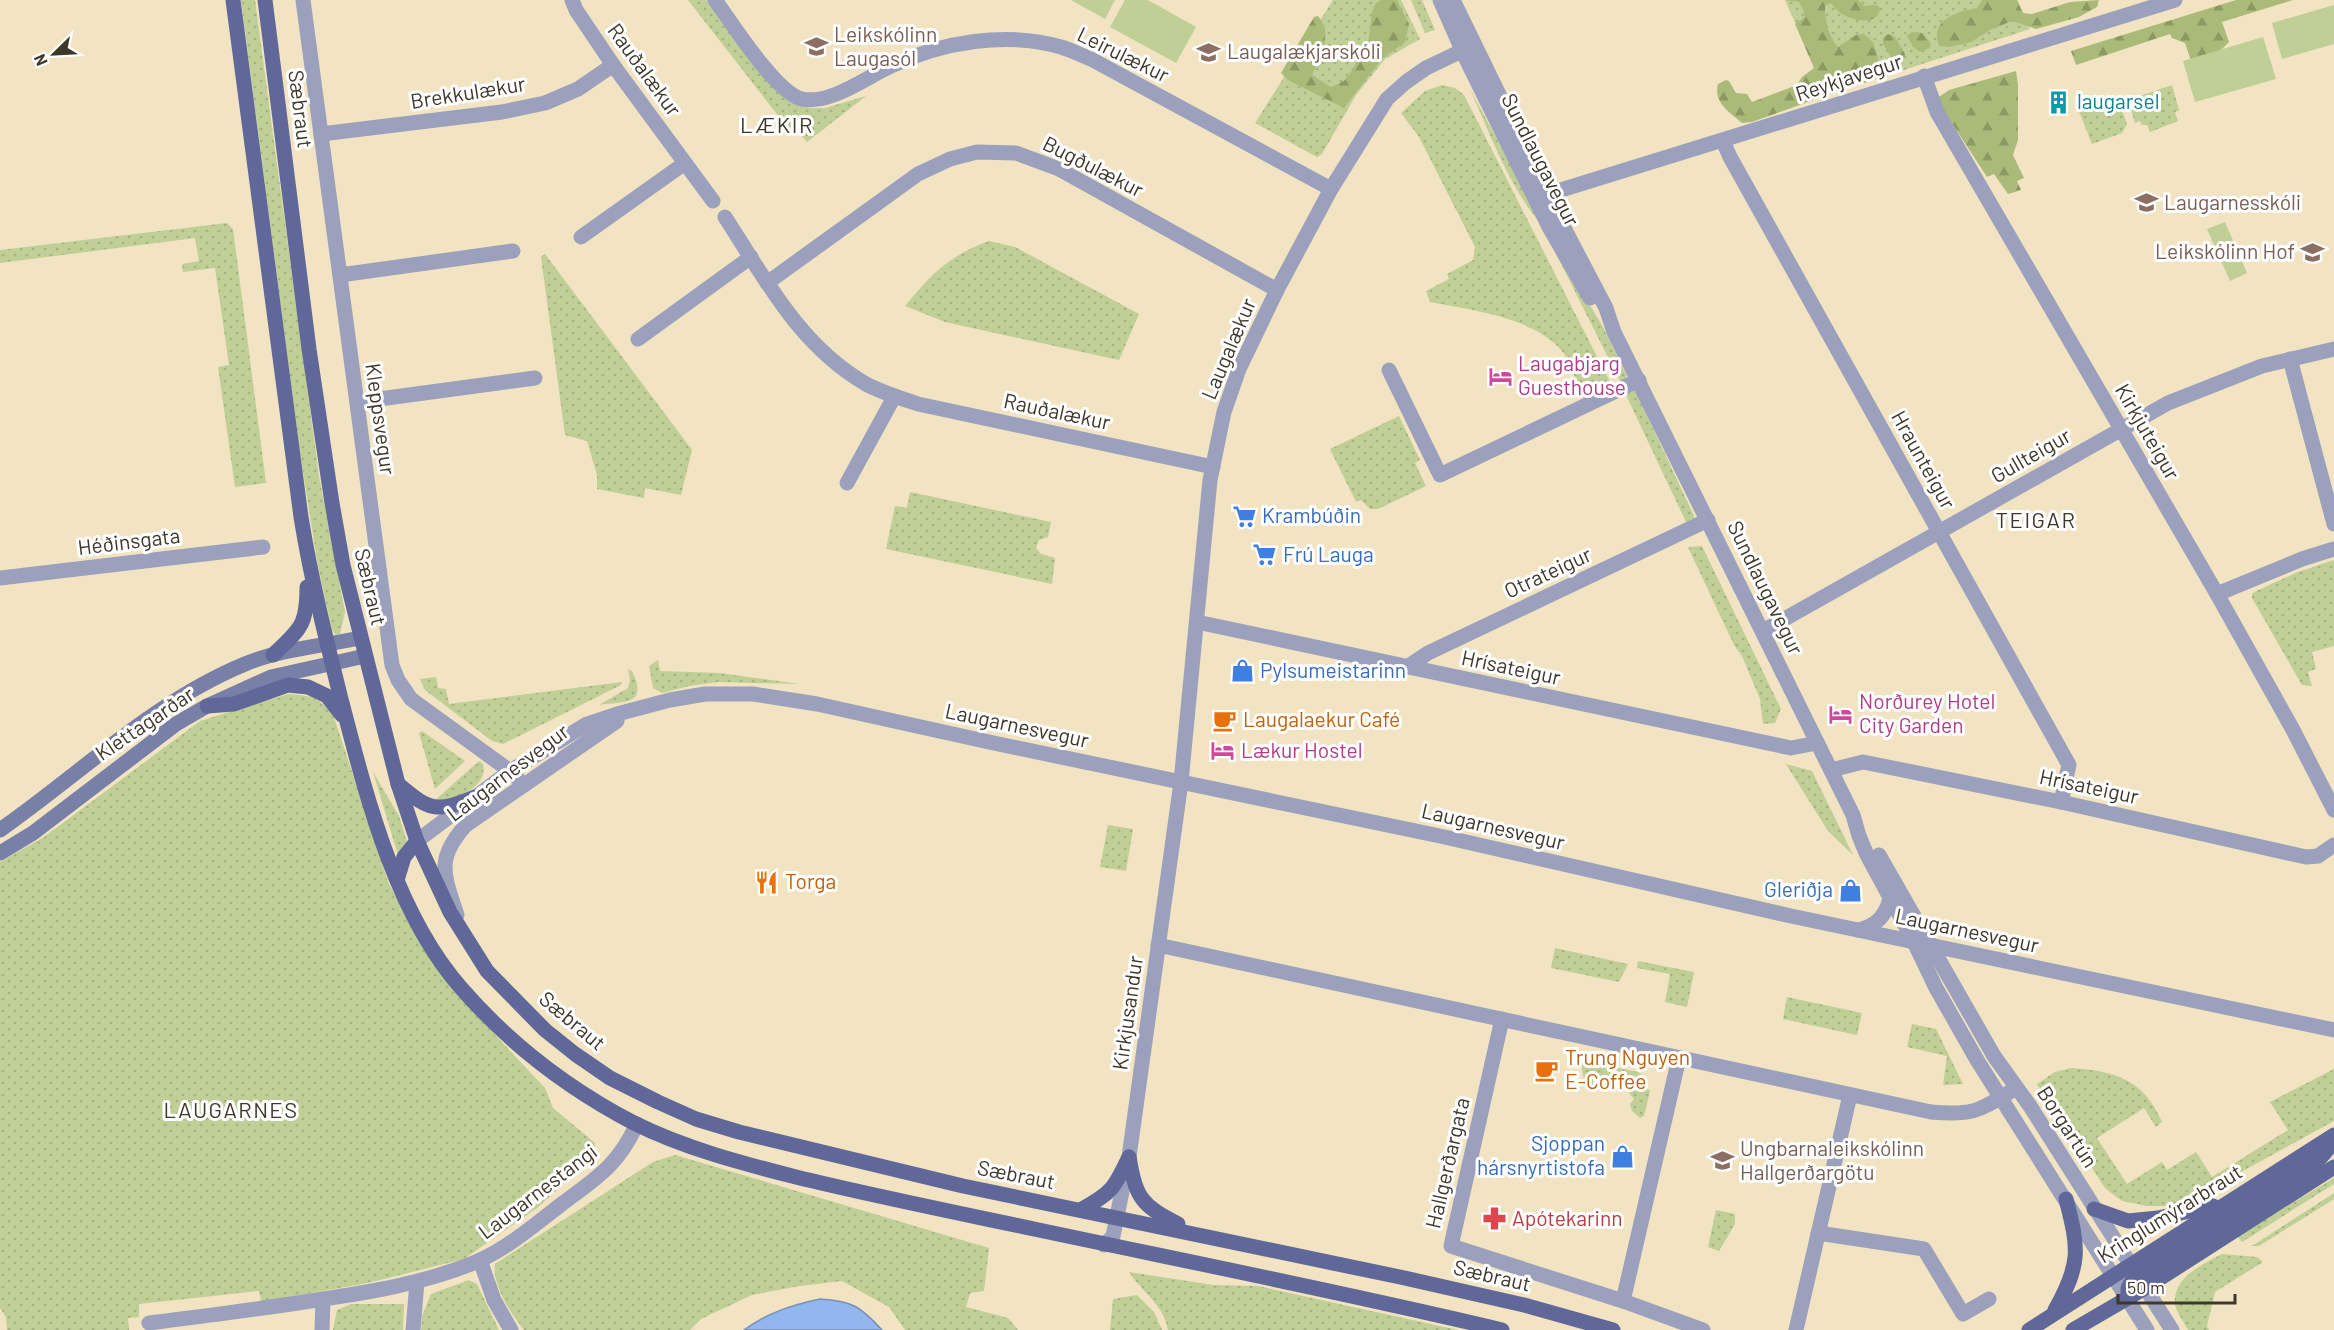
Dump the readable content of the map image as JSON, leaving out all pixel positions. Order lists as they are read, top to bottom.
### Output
{
  "streets": {
    "main road": ["Sæbraut", "Klettagarðar", "Kringlumýrarbraut"],
    "street": [
      "Leirulækur",
      "Rauðalækur",
      "Reykjavegur",
      "Brekkulækur",
      "Sundlaugavegur",
      "Bugðulækur",
      "Laugalækur",
      "Kleppsvegur",
      "Kirkjuteigur",
      "Gullteigur",
      "Hraunteigur",
      "Héðinsgata",
      "Otrateigur",
      "Hrísateigur",
      "Laugarnesvegur",
      "Kirkjusandur",
      "Borgartún",
      "Hallgerðargata",
      "Laugarnestangi"
    ]
  },
  "crossings": [
    ["Leirulækur", "Laugalækur"],
    ["Rauðalækur", "Brekkulækur"],
    ["Rauðalækur", "Bugðulækur"],
    ["Rauðalækur", "Laugalækur"],
    ["Reykjavegur", "Sundlaugavegur"],
    ["Reykjavegur", "Kirkjuteigur"],
    ["Reykjavegur", "Hraunteigur"],
    ["Brekkulækur", "Kleppsvegur"],
    ["Sæbraut", "Klettagarðar"],
    ["Sæbraut", "Laugarnesvegur"],
    ["Sæbraut", "Kirkjusandur"],
    ["Sundlaugavegur", "Laugalækur"],
    ["Sundlaugavegur", "Gullteigur"],
    ["Sundlaugavegur", "Otrateigur"],
    ["Sundlaugavegur", "Hrísateigur"],
    ["Sundlaugavegur", "Laugarnesvegur"],
    ["Sundlaugavegur", "Borgartún"],
    ["Bugðulækur", "Laugalækur"],
    ["Laugalækur", "Hrísateigur"],
    ["Laugalækur", "Laugarnesvegur"],
    ["Laugalækur", "Kirkjusandur"],
    ["Kleppsvegur", "Laugarnesvegur"],
    ["Kirkjuteigur", "Gullteigur"],
    ["Gullteigur", "Hraunteigur"],
    ["Hraunteigur", "Hrísateigur"],
    ["Otrateigur", "Hrísateigur"],
    ["Laugarnesvegur", "Kirkjusandur"],
    ["Laugarnesvegur", "Borgartún"],
    ["Borgartún", "Kringlumýrarbraut"]
  ],
  "districts": ["LÆKIR", "TEIGAR", "LAUGARNES"],
  "places": {
    "school or university": [
      "Leikskólinn Laugasól",
      "Laugalækjarskóli",
      "Laugarnesskóli",
      "Leikskólinn Hof",
      "Ungbarnaleikskólinn Hallgerðargötu"
    ],
    "building": ["laugarsel"],
    "hotel": ["Laugabjarg Guesthouse", "Norðurey Hotel City Garden", "Lækur Hostel"],
    "supermarket": ["Krambúðin", "Frú Lauga"],
    "shop": ["Pylsumeistarinn", "Gleriðja", "Sjoppan hársnyrtistofa"],
    "cafe": ["Laugalaekur Café", "Trung Nguyen E-Coffee"],
    "restaurant": ["Torga"],
    "pharmacy": ["Apótekarinn"]
  },
  "scale_bar": "50 m",
  "north": "bottom left"
}
